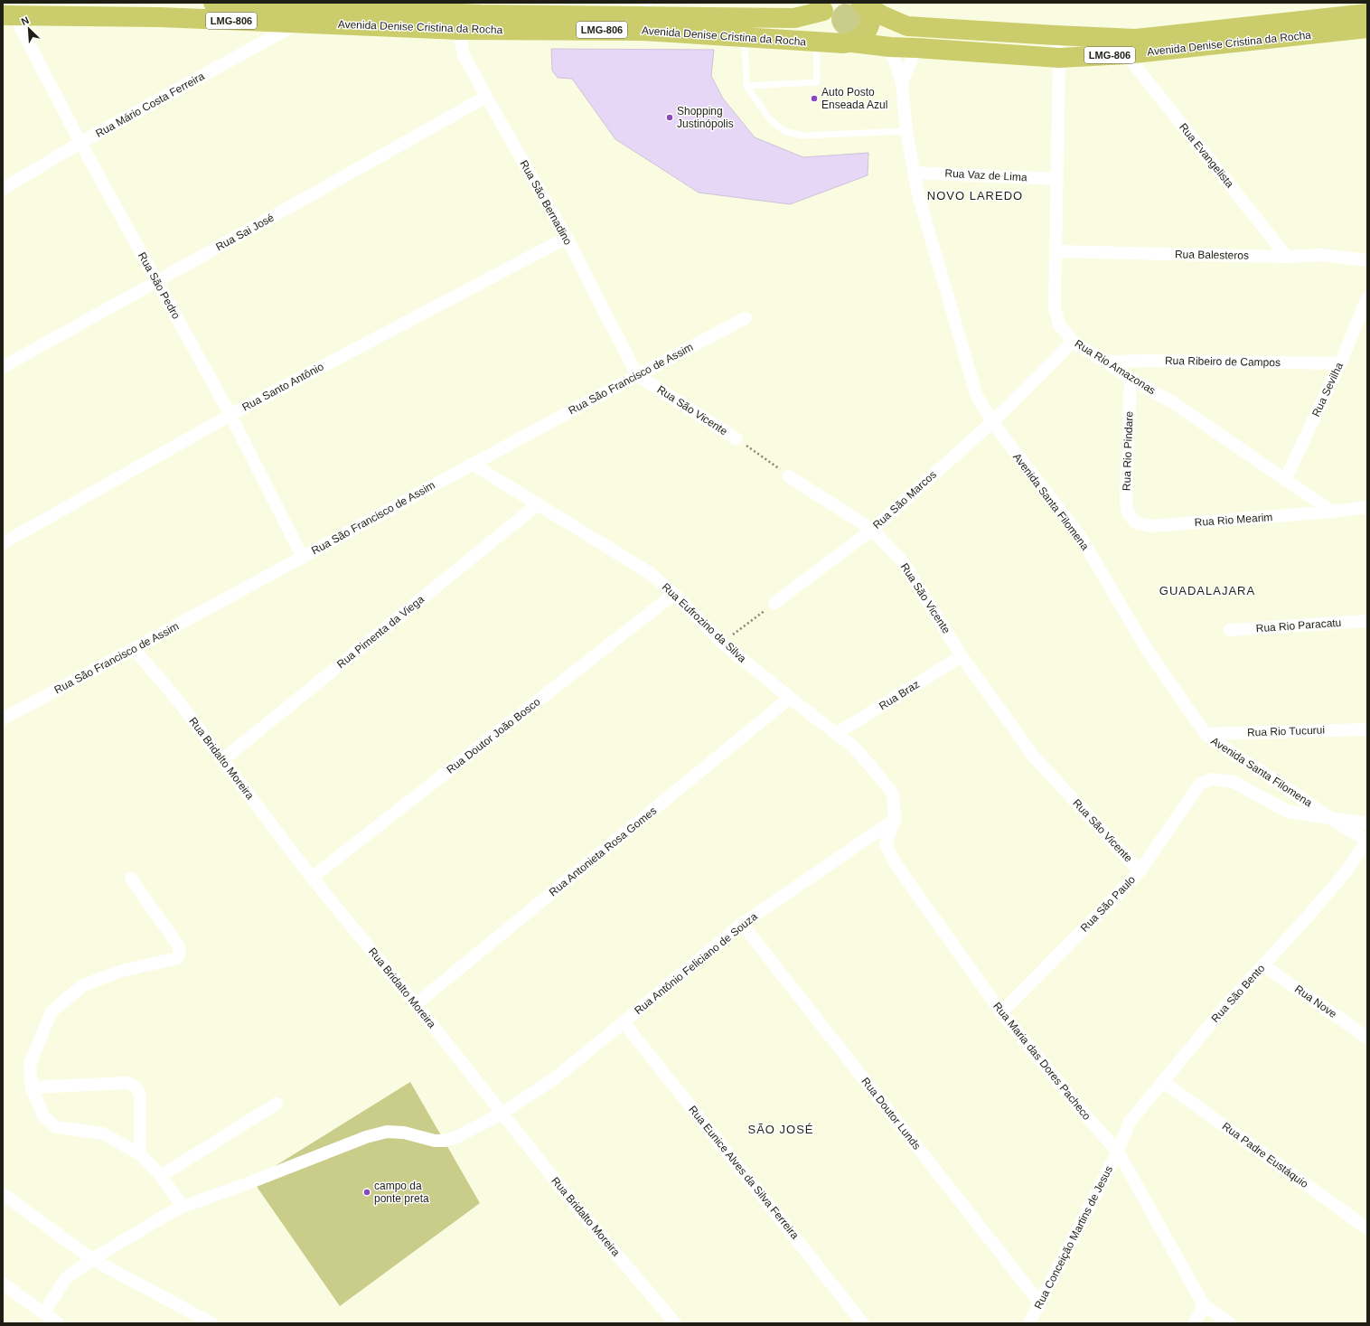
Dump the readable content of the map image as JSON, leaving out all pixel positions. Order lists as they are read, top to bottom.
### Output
{
  "streets": {
    "highway": ["LMG-806", "Avenida Denise Cristina da Rocha"],
    "street": [
      "Rua Mário Costa Ferreira",
      "Rua Evangelista",
      "Rua Vaz de Lima",
      "Rua São Bernadino",
      "Rua Sai José",
      "Rua Balesteros",
      "Rua São Pedro",
      "Rua Ribeiro de Campos",
      "Rua Rio Amazonas",
      "Rua São Francisco de Assim",
      "Rua Santo Antônio",
      "Rua Sevilha",
      "Rua São Vicente",
      "Rua Rio Pindare",
      "Rua São Marcos",
      "Avenida Santa Filomena",
      "Rua Rio Mearim",
      "Rua Eufrozino da Silva",
      "Rua Rio Paracatu",
      "Rua Pimenta da Viega",
      "Rua Braz",
      "Rua Rio Tucurui",
      "Rua Doutor João Bosco",
      "Rua Bridalto Moreira",
      "Rua Antonieta Rosa Gomes",
      "Rua São Paulo",
      "Rua Antônio Feliciano de Souza",
      "Rua São Bento",
      "Rua Nove",
      "Rua Maria das Dores Pacheco",
      "Rua Doutor Lunds",
      "Rua Padre Eustáquio",
      "Rua Eunice Alves da Silva Ferreira",
      "Rua Conceição Martins de Jesus"
    ]
  },
  "crossings": [
    ["LMG-806", "Avenida Denise Cristina da Rocha"],
    ["Avenida Denise Cristina da Rocha", "Rua Mário Costa Ferreira"],
    ["Avenida Denise Cristina da Rocha", "Rua Evangelista"],
    ["Avenida Denise Cristina da Rocha", "Rua São Bernadino"],
    ["Avenida Denise Cristina da Rocha", "Rua São Pedro"],
    ["Avenida Denise Cristina da Rocha", "Rua Rio Amazonas"],
    ["Avenida Denise Cristina da Rocha", "Avenida Santa Filomena"],
    ["Rua Mário Costa Ferreira", "Rua São Pedro"],
    ["Rua Evangelista", "Rua Balesteros"],
    ["Rua Vaz de Lima", "Rua Rio Amazonas"],
    ["Rua Vaz de Lima", "Avenida Santa Filomena"],
    ["Rua São Bernadino", "Rua Sai José"],
    ["Rua São Bernadino", "Rua São Francisco de Assim"],
    ["Rua São Bernadino", "Rua Santo Antônio"],
    ["Rua São Bernadino", "Rua São Vicente"],
    ["Rua Sai José", "Rua São Pedro"],
    ["Rua Balesteros", "Rua Rio Amazonas"],
    ["Rua São Pedro", "Rua São Francisco de Assim"],
    ["Rua São Pedro", "Rua Santo Antônio"],
    ["Rua Ribeiro de Campos", "Rua Rio Amazonas"],
    ["Rua Ribeiro de Campos", "Rua Sevilha"],
    ["Rua Rio Amazonas", "Rua Sevilha"],
    ["Rua Rio Amazonas", "Rua Rio Pindare"],
    ["Rua Rio Amazonas", "Rua São Marcos"],
    ["Rua Rio Amazonas", "Rua Rio Mearim"],
    ["Rua São Francisco de Assim", "Rua São Vicente"],
    ["Rua São Francisco de Assim", "Rua Eufrozino da Silva"],
    ["Rua São Francisco de Assim", "Rua Bridalto Moreira"],
    ["Rua São Vicente", "Rua São Marcos"],
    ["Rua São Vicente", "Rua Braz"],
    ["Rua São Vicente", "Rua São Paulo"],
    ["Rua Rio Pindare", "Rua Rio Mearim"],
    ["Rua São Marcos", "Avenida Santa Filomena"],
    ["Avenida Santa Filomena", "Rua Rio Tucurui"],
    ["Avenida Santa Filomena", "Rua São Paulo"],
    ["Avenida Santa Filomena", "Rua São Bento"],
    ["Rua Eufrozino da Silva", "Rua Pimenta da Viega"],
    ["Rua Eufrozino da Silva", "Rua Braz"],
    ["Rua Eufrozino da Silva", "Rua Doutor João Bosco"],
    ["Rua Eufrozino da Silva", "Rua Antonieta Rosa Gomes"],
    ["Rua Eufrozino da Silva", "Rua Antônio Feliciano de Souza"],
    ["Rua Eufrozino da Silva", "Rua Maria das Dores Pacheco"],
    ["Rua Pimenta da Viega", "Rua Bridalto Moreira"],
    ["Rua Doutor João Bosco", "Rua Bridalto Moreira"],
    ["Rua Bridalto Moreira", "Rua Antonieta Rosa Gomes"],
    ["Rua Bridalto Moreira", "Rua Antônio Feliciano de Souza"],
    ["Rua São Paulo", "Rua Maria das Dores Pacheco"],
    ["Rua Antônio Feliciano de Souza", "Rua Maria das Dores Pacheco"],
    ["Rua Antônio Feliciano de Souza", "Rua Doutor Lunds"],
    ["Rua Antônio Feliciano de Souza", "Rua Eunice Alves da Silva Ferreira"],
    ["Rua São Bento", "Rua Nove"],
    ["Rua São Bento", "Rua Maria das Dores Pacheco"],
    ["Rua São Bento", "Rua Padre Eustáquio"],
    ["Rua São Bento", "Rua Conceição Martins de Jesus"],
    ["Rua Maria das Dores Pacheco", "Rua Conceição Martins de Jesus"],
    ["Rua Doutor Lunds", "Rua Conceição Martins de Jesus"]
  ],
  "districts": ["NOVO LAREDO", "GUADALAJARA", "SÃO JOSÉ"],
  "places": ["Auto Posto Enseada Azul", "Shopping Justinópolis", "campo da ponte preta"],
  "north": "top left"
}
